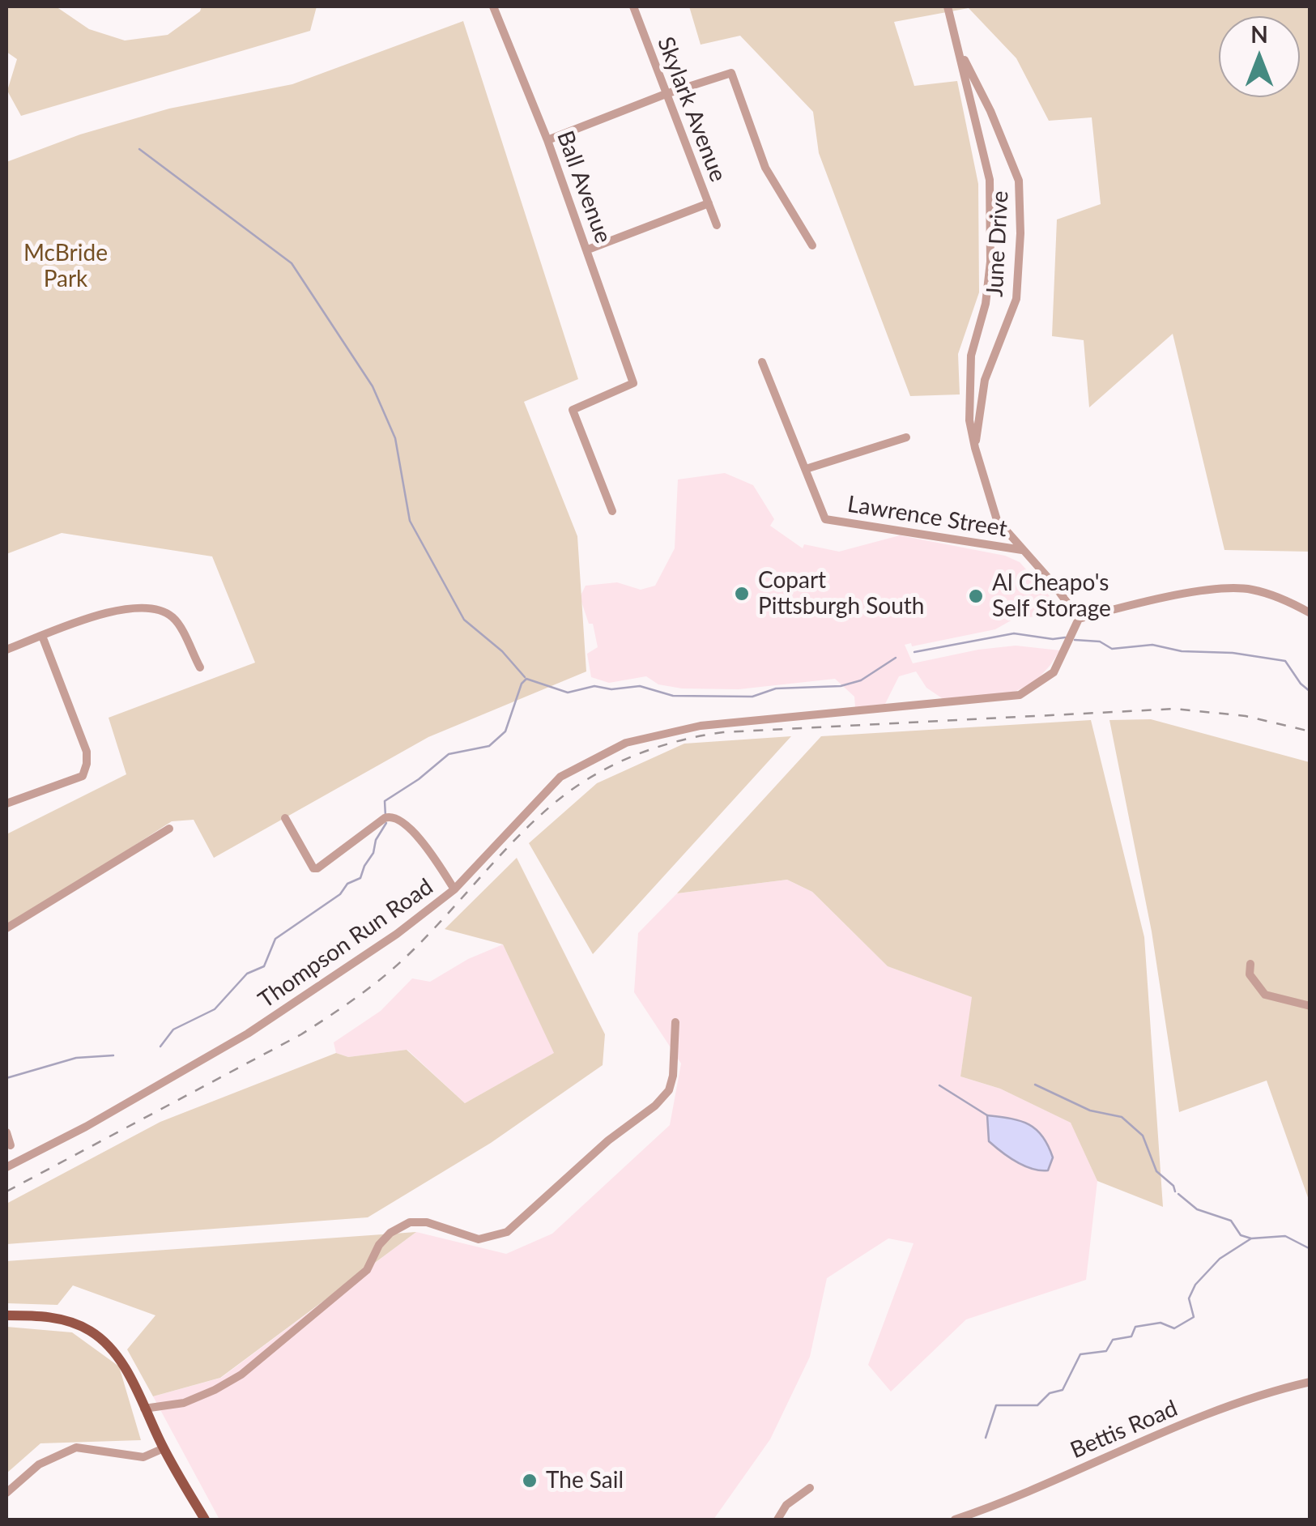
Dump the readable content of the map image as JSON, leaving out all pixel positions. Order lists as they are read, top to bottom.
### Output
{
  "streets": {
    "street": [
      "Skylark Avenue",
      "Ball Avenue",
      "June Drive",
      "Lawrence Street",
      "Thompson Run Road",
      "Bettis Road"
    ]
  },
  "parks": ["McBride Park"],
  "places": ["Copart Pittsburgh South", "Al Cheapo's Self Storage", "The Sail"],
  "north": "top"
}
